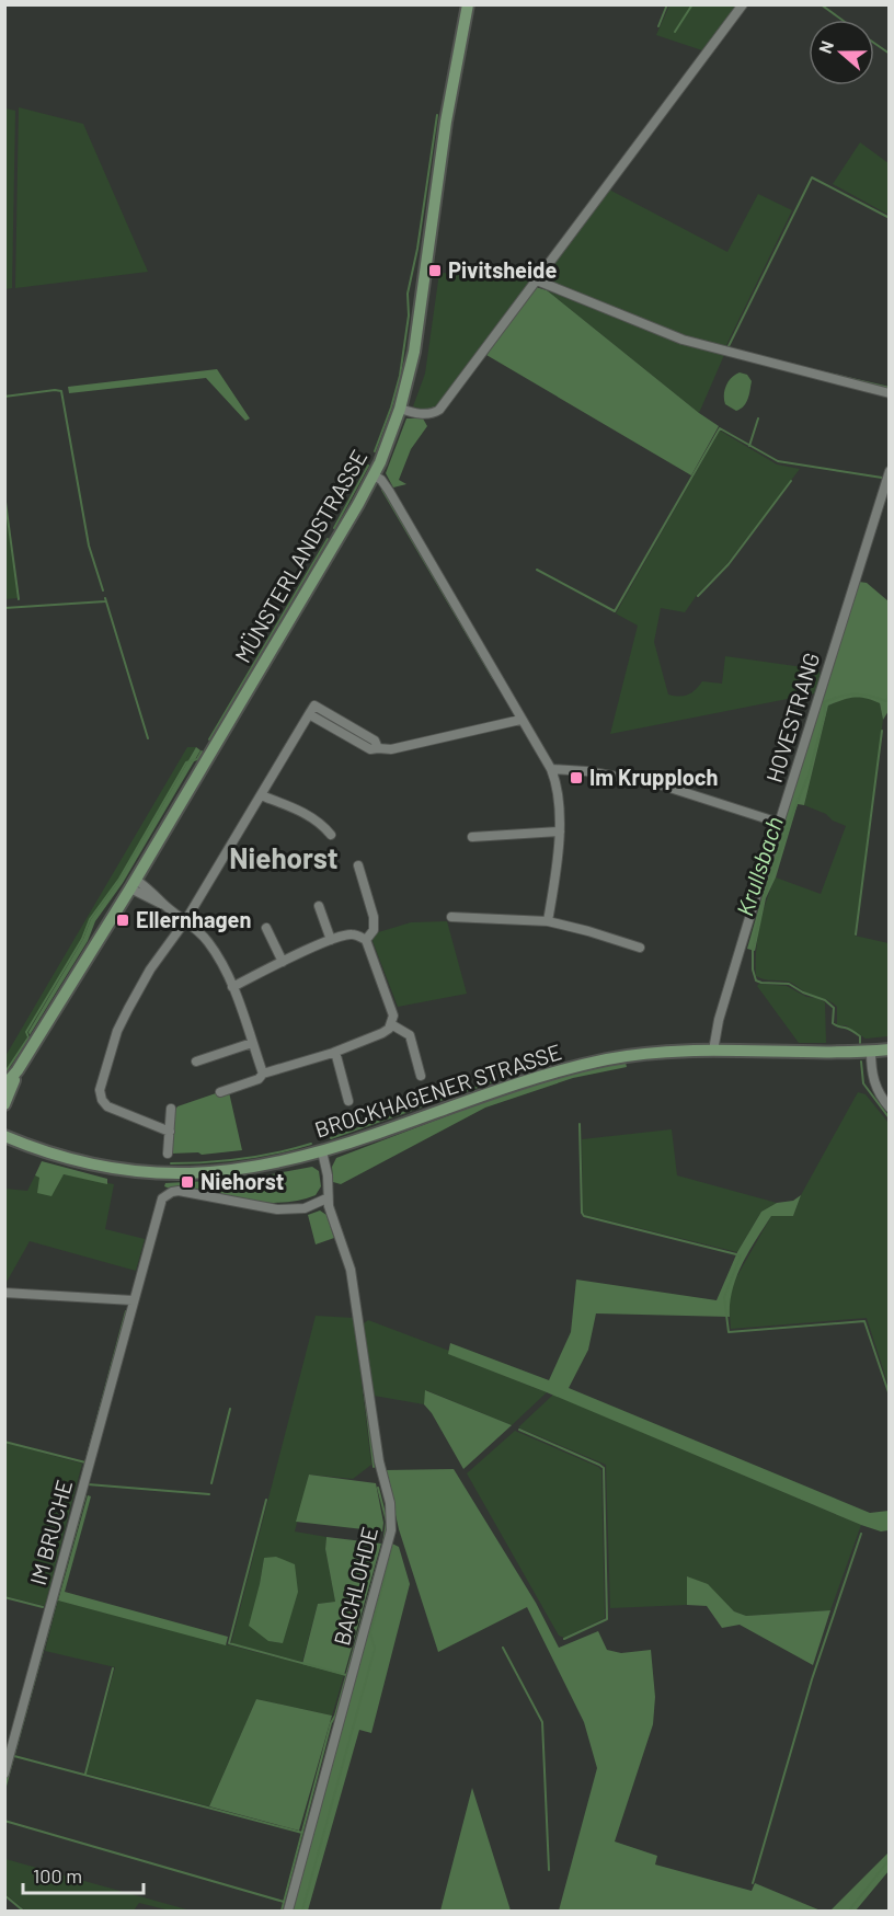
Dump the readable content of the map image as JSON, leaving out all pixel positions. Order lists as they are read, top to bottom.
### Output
{
  "streets": {
    "main road": ["MÜNSTERLANDSTRASSE", "BROCKHAGENER STRASSE"],
    "street": ["HOVESTRANG", "IM BRUCHE", "BACHLOHDE"]
  },
  "crossings": [
    ["HOVESTRANG", "BROCKHAGENER STRASSE"],
    ["BROCKHAGENER STRASSE", "BACHLOHDE"],
    ["IM BRUCHE", "BACHLOHDE"]
  ],
  "districts": ["Niehorst"],
  "water": ["Krullsbach"],
  "places": {
    "transit": [
      "Pivitsheide",
      "Im Krupploch",
      "Ellernhagen",
      "Niehorst"
    ]
  },
  "scale_bar": "100 m",
  "north": "left"
}
